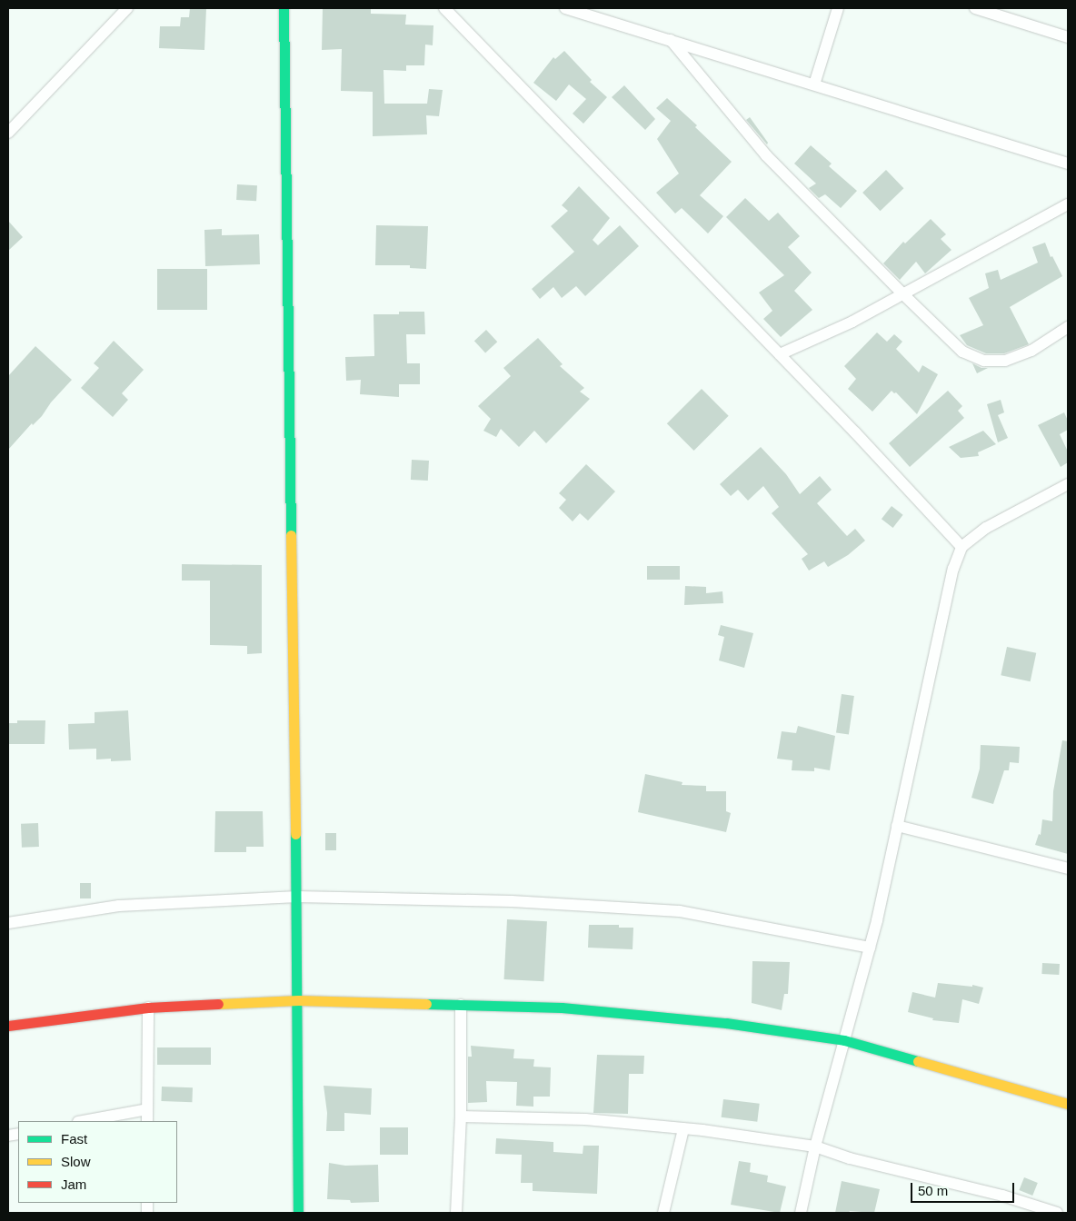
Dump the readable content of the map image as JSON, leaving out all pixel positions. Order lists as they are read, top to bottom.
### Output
{
  "legend": ["Fast", "Slow", "Jam"],
  "scale_bar": "50 m"
}
